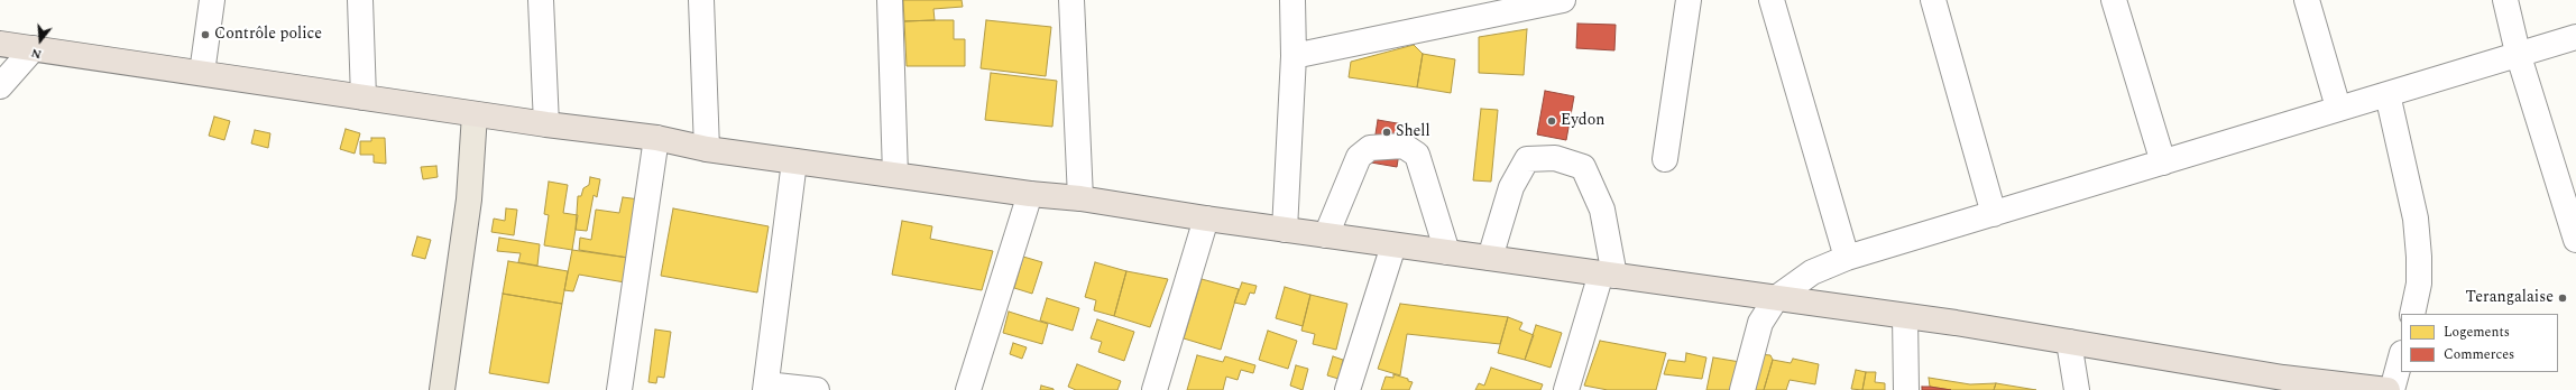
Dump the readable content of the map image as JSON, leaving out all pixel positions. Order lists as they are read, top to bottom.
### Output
{
  "places": [
    "Contrôle police",
    "Eydon",
    "Shell",
    "Terangalaise"
  ],
  "legend": ["Logements", "Commerces"],
  "north": "bottom"
}
